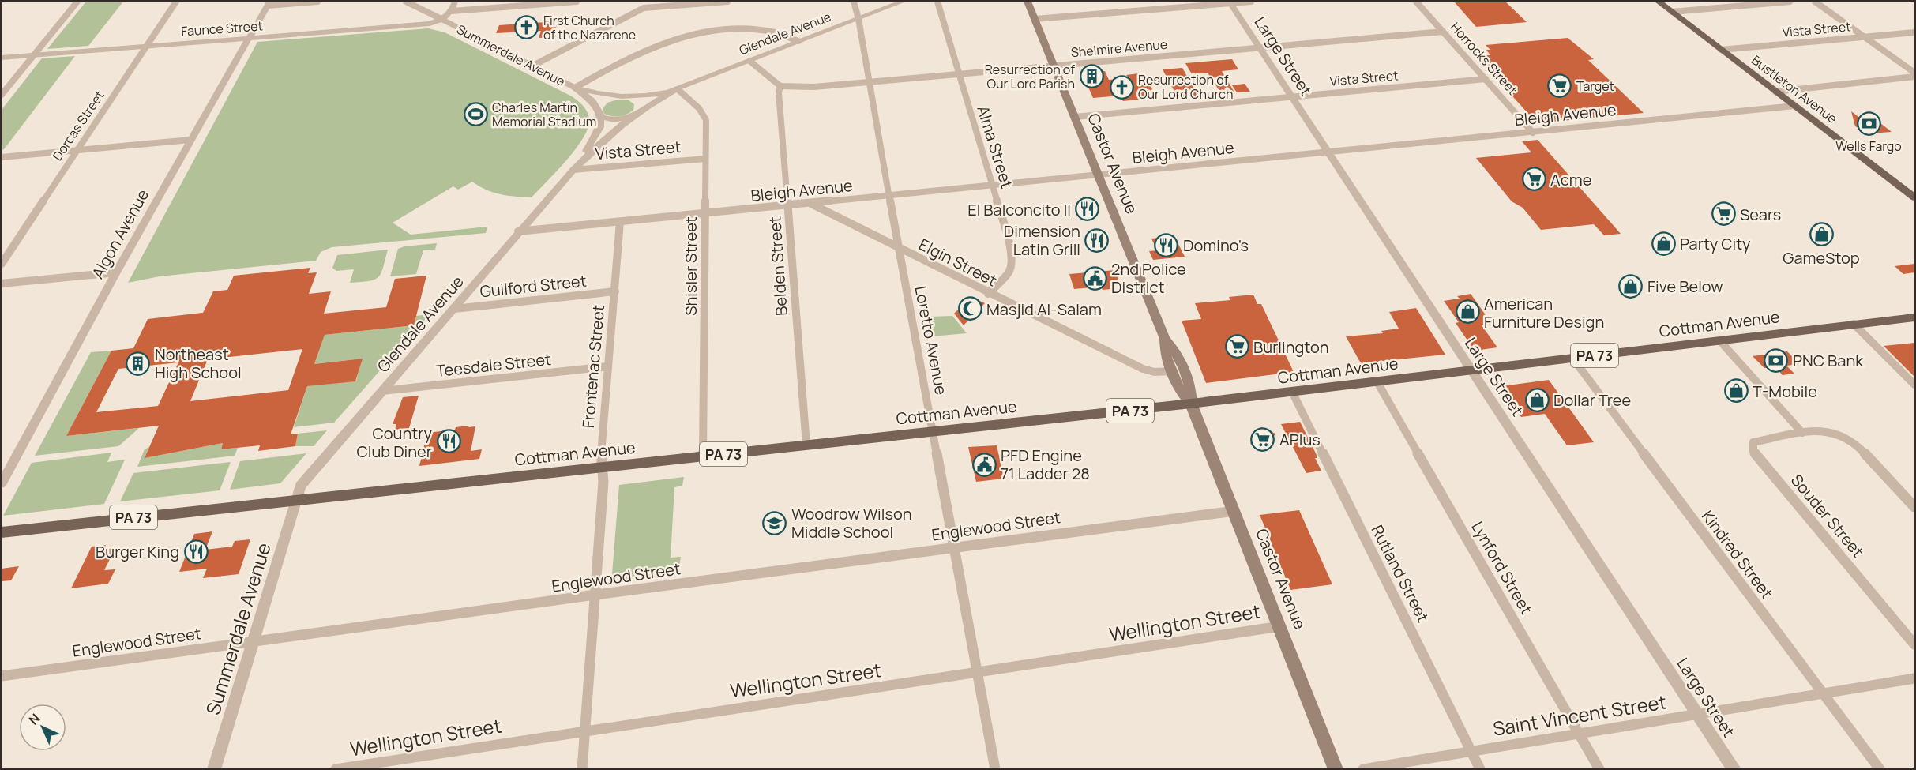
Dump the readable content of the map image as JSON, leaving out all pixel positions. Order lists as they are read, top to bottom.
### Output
{
  "streets": {
    "main road": [
      "Bustleton Avenue",
      "Castor Avenue",
      "Cottman Avenue",
      "PA 73"
    ],
    "street": [
      "Faunce Street",
      "Vista Street",
      "Glendale Avenue",
      "Shelmire Avenue",
      "Summerdale Avenue",
      "Large Street",
      "Horrocks Street",
      "Bleigh Avenue",
      "Dorcas Street",
      "Alma Street",
      "Algon Avenue",
      "Elgin Street",
      "Shisler Street",
      "Belden Street",
      "Guilford Street",
      "Loretto Avenue",
      "Teesdale Street",
      "Frontenac Street",
      "Souder Street",
      "Englewood Street",
      "Kindred Street",
      "Lynford Street",
      "Rutland Street",
      "Wellington Street",
      "Saint Vincent Street"
    ]
  },
  "crossings": [
    ["Faunce Street", "Summerdale Avenue"],
    ["Faunce Street", "Dorcas Street"],
    ["Faunce Street", "Algon Avenue"],
    ["Vista Street", "Glendale Avenue"],
    ["Vista Street", "Large Street"],
    ["Vista Street", "Horrocks Street"],
    ["Vista Street", "Bustleton Avenue"],
    ["Vista Street", "Castor Avenue"],
    ["Vista Street", "Shisler Street"],
    ["Glendale Avenue", "Summerdale Avenue"],
    ["Glendale Avenue", "Bleigh Avenue"],
    ["Glendale Avenue", "Shisler Street"],
    ["Glendale Avenue", "Guilford Street"],
    ["Glendale Avenue", "Cottman Avenue"],
    ["Glendale Avenue", "Loretto Avenue"],
    ["Glendale Avenue", "Teesdale Street"],
    ["Shelmire Avenue", "Large Street"],
    ["Shelmire Avenue", "Horrocks Street"],
    ["Shelmire Avenue", "Alma Street"],
    ["Shelmire Avenue", "Castor Avenue"],
    ["Shelmire Avenue", "Belden Street"],
    ["Shelmire Avenue", "Loretto Avenue"],
    ["Summerdale Avenue", "Cottman Avenue"],
    ["Summerdale Avenue", "Englewood Street"],
    ["Large Street", "Bleigh Avenue"],
    ["Large Street", "Cottman Avenue"],
    ["Large Street", "Saint Vincent Street"],
    ["Horrocks Street", "Bleigh Avenue"],
    ["Bustleton Avenue", "Bleigh Avenue"],
    ["Bleigh Avenue", "Alma Street"],
    ["Bleigh Avenue", "Castor Avenue"],
    ["Bleigh Avenue", "Elgin Street"],
    ["Bleigh Avenue", "Shisler Street"],
    ["Bleigh Avenue", "Belden Street"],
    ["Bleigh Avenue", "Loretto Avenue"],
    ["Bleigh Avenue", "Frontenac Street"],
    ["Alma Street", "Elgin Street"],
    ["Castor Avenue", "Elgin Street"],
    ["Castor Avenue", "Cottman Avenue"],
    ["Castor Avenue", "Englewood Street"],
    ["Castor Avenue", "Wellington Street"],
    ["Elgin Street", "Loretto Avenue"],
    ["Shisler Street", "Cottman Avenue"],
    ["Belden Street", "Cottman Avenue"],
    ["Guilford Street", "Frontenac Street"],
    ["Cottman Avenue", "Loretto Avenue"],
    ["Cottman Avenue", "Frontenac Street"],
    ["Cottman Avenue", "Kindred Street"],
    ["Cottman Avenue", "Lynford Street"],
    ["Cottman Avenue", "Rutland Street"],
    ["Loretto Avenue", "Englewood Street"],
    ["Loretto Avenue", "Wellington Street"],
    ["Teesdale Street", "Frontenac Street"],
    ["Frontenac Street", "Englewood Street"],
    ["Frontenac Street", "Wellington Street"],
    ["Kindred Street", "Saint Vincent Street"],
    ["Lynford Street", "Saint Vincent Street"],
    ["Rutland Street", "Saint Vincent Street"]
  ],
  "places": {
    "church": ["First Church of the Nazarene", "Resurrection of Our Lord Church"],
    "building": ["Resurrection of Our Lord Parish", "Northeast High School"],
    "supermarket": [
      "Target",
      "Acme",
      "Sears",
      "Burlington",
      "APlus"
    ],
    "sports": ["Charles Martin Memorial Stadium"],
    "bank": ["Wells Fargo", "PNC Bank"],
    "restaurant": [
      "El Balconcito II",
      "Dimension Latin Grill",
      "Domino's",
      "Country Club Diner",
      "Burger King"
    ],
    "shop": [
      "GameStop",
      "Party City",
      "Five Below",
      "American Furniture Design",
      "T-Mobile",
      "Dollar Tree"
    ],
    "public building": ["2nd Police District", "PFD Engine 71 Ladder 28"],
    "mosque": ["Masjid Al-Salam"],
    "school or university": ["Woodrow Wilson Middle School"]
  },
  "north": "top left"
}
